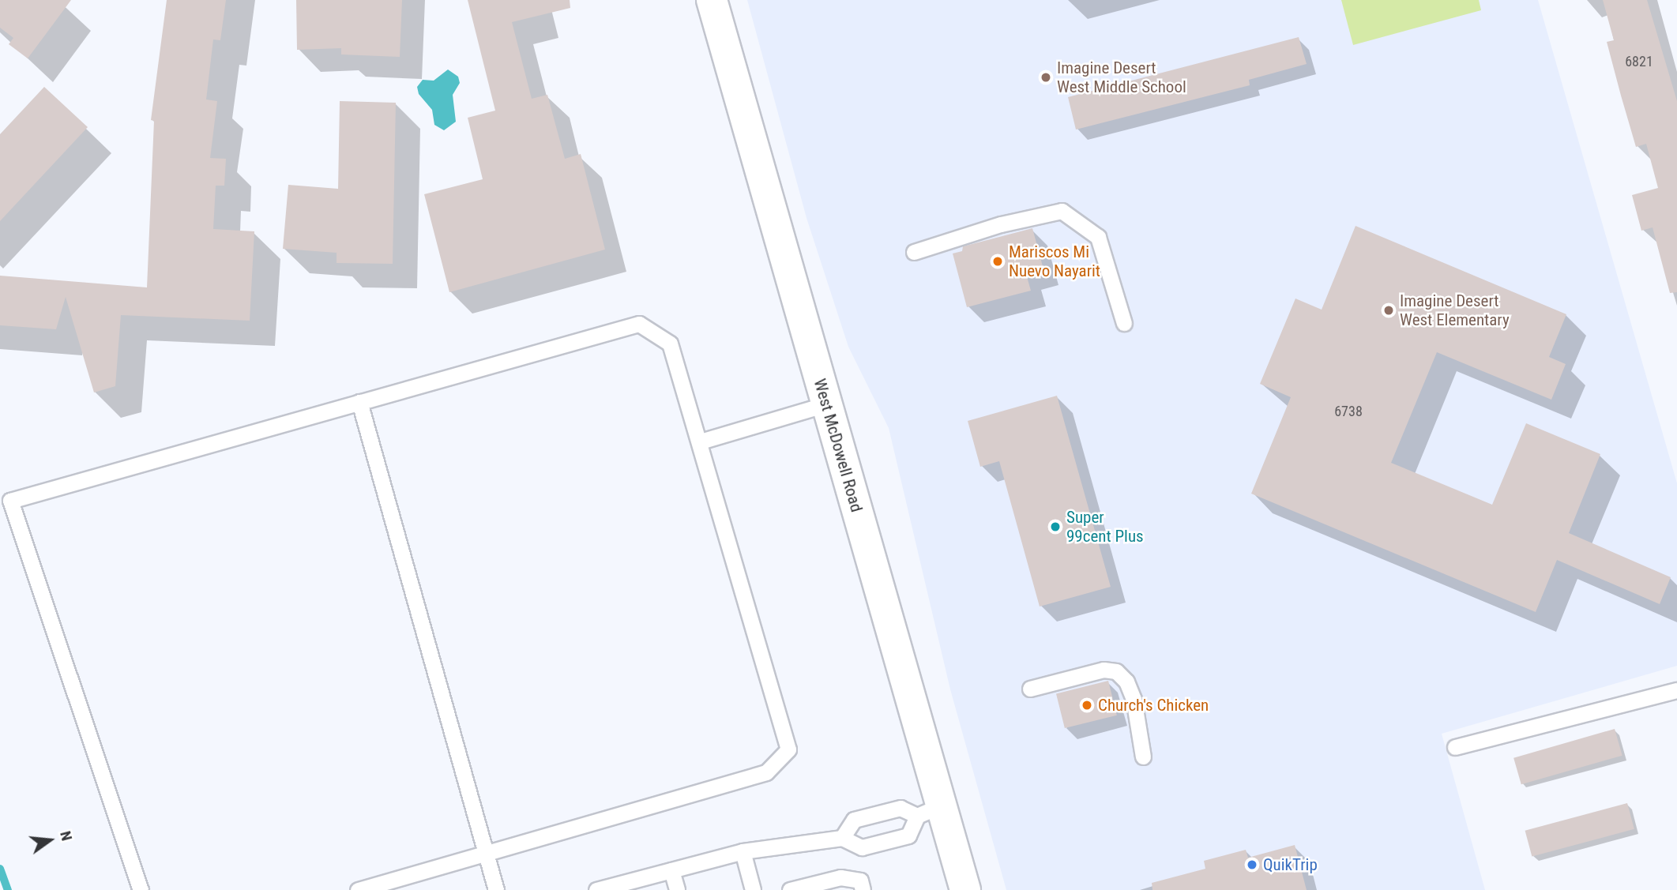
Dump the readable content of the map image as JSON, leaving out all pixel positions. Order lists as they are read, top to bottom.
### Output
{
  "streets": {
    "main road": ["West McDowell Road"]
  },
  "places": [
    "Imagine Desert West Middle School",
    "Mariscos Mi Nuevo Nayarit",
    "Imagine Desert West Elementary",
    "Super 99cent Plus",
    "Church's Chicken",
    "QuikTrip"
  ],
  "house_numbers": ["6821", "6738"],
  "north": "right"
}
